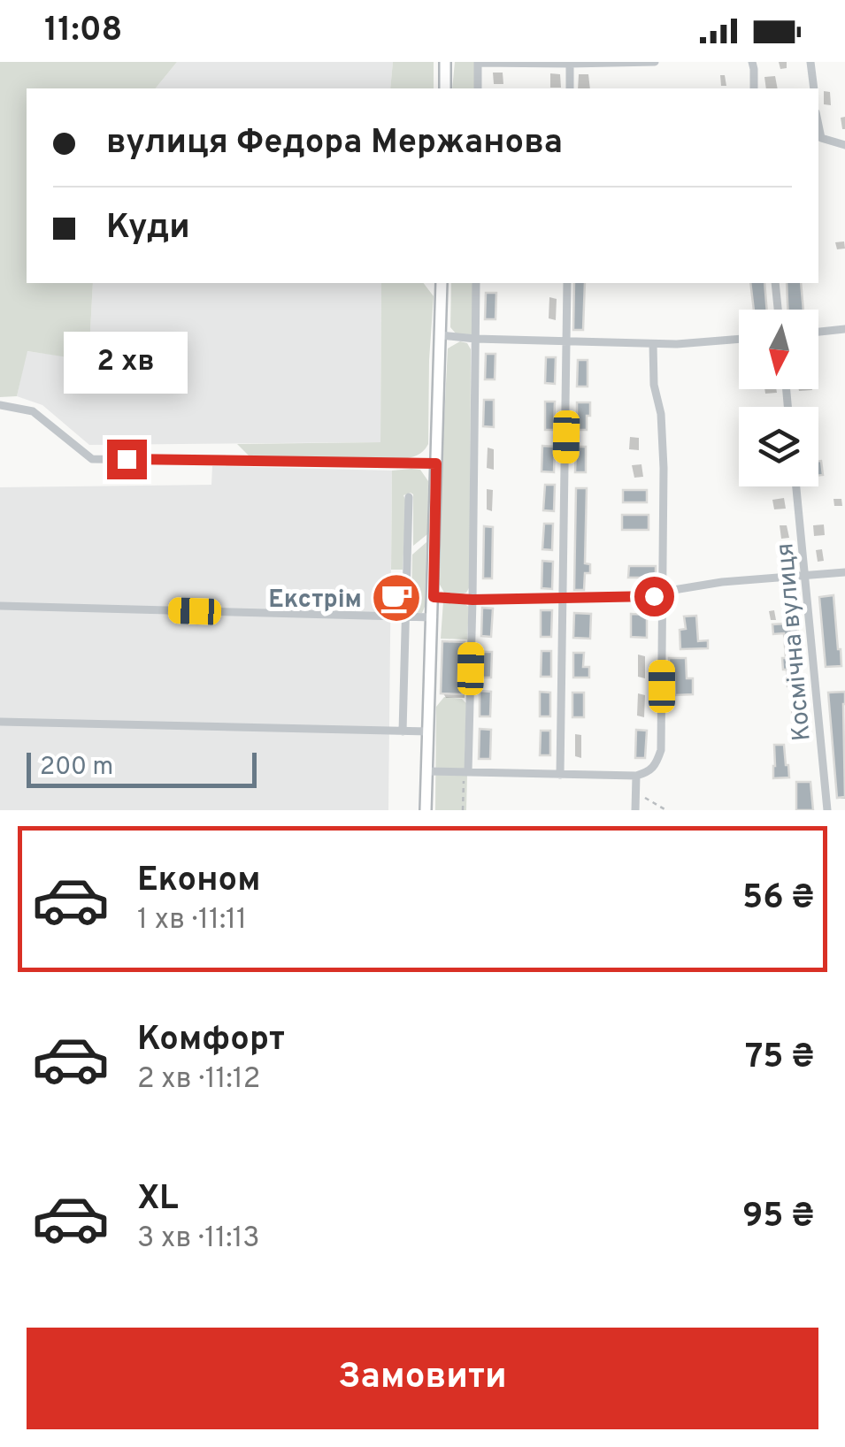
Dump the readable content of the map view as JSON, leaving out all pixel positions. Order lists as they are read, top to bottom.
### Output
{
  "streets": {
    "street": ["Космічна вулиця"]
  },
  "places": {
    "cafe": ["Екстрім"]
  },
  "scale_bar": "200 m",
  "north": "bottom",
  "page": {
    "status": "11:08",
    "banner": ["вулиця Федора Мержанова", "Куди"],
    "bubble": "2 хв",
    "scale": "200 m",
    "list": [
      {
        "name": "Економ",
        "note": "1 хв · 11:11",
        "value": "56 ₴"
      },
      {
        "name": "Комфорт",
        "note": "2 хв · 11:12",
        "value": "75 ₴"
      },
      {
        "name": "XL",
        "note": "3 хв · 11:13",
        "value": "95 ₴"
      }
    ],
    "buttons": "Замовити"
  }
}
